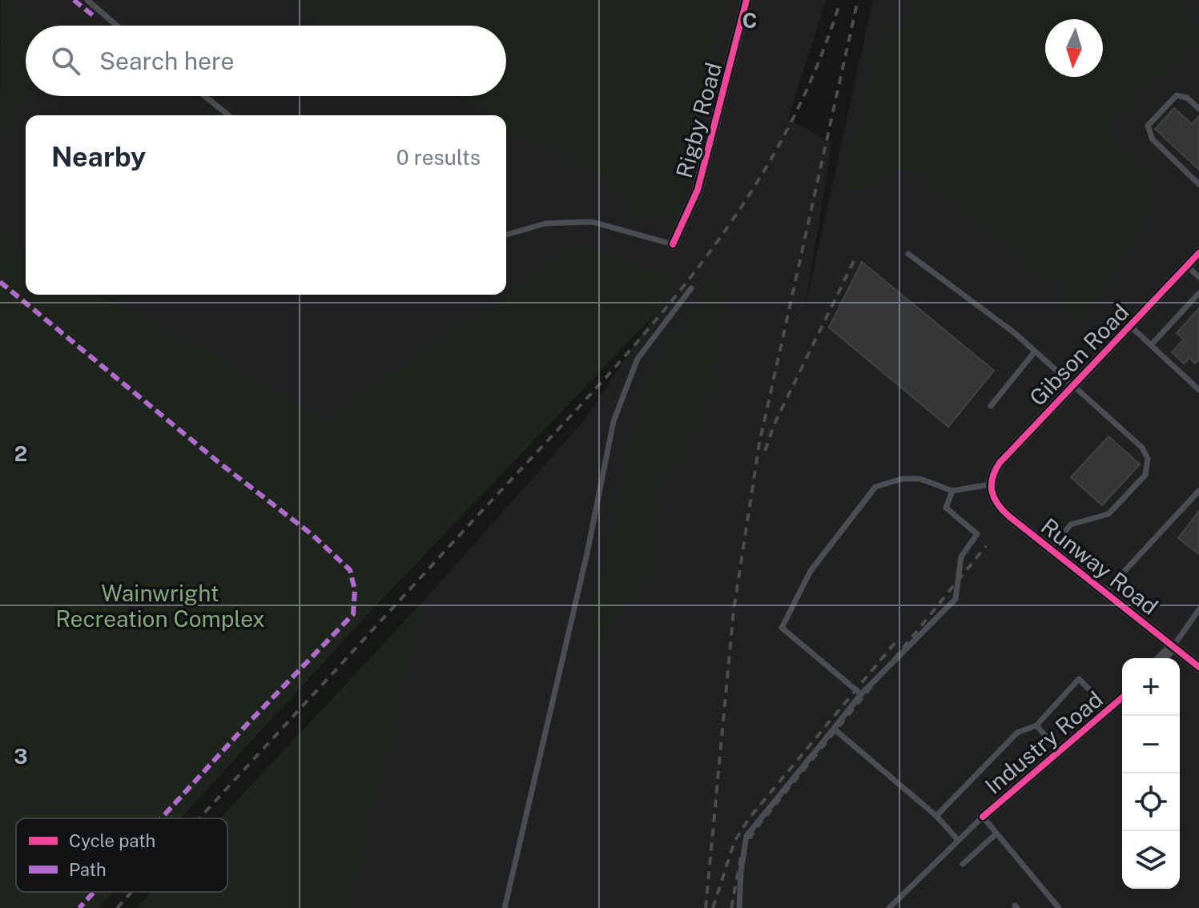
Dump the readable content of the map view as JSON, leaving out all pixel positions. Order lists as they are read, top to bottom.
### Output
{
  "streets": {
    "street": [
      "Rigby Road",
      "Gibson Road",
      "Runway Road",
      "Industry Road"
    ]
  },
  "crossings": [
    ["Gibson Road", "Runway Road"]
  ],
  "parks": ["Wainwright Recreation Complex"],
  "legend": ["Cycle path", "Path"],
  "north": "bottom",
  "page": {
    "search": "Search here",
    "heading": ["Nearby", "0 results"],
    "map_buttons": ["+", "−"]
  },
  "grid": {
    "columns": ["C"],
    "rows": ["2", "3"]
  }
}
